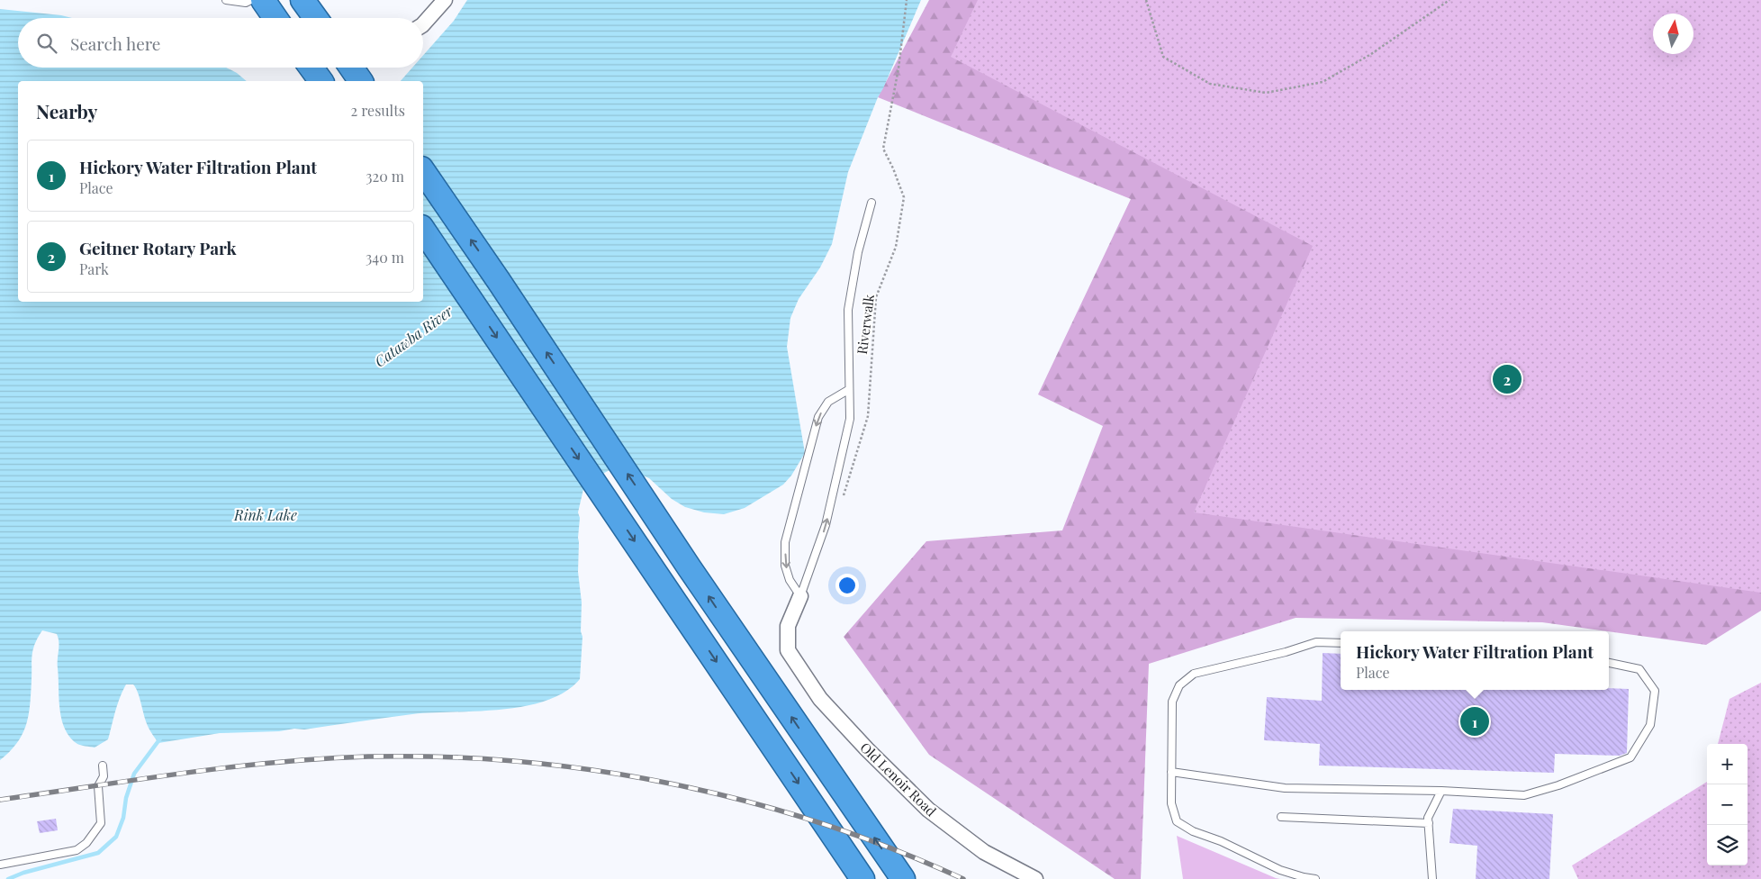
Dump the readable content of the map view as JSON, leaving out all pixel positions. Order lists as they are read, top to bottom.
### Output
{
  "streets": {
    "street": ["Old Lenoir Road"],
    "path": ["Riverwalk"]
  },
  "water": ["Catawba River", "Rink Lake"],
  "north": "top",
  "page": {
    "search": "Search here",
    "heading": ["Nearby", "2 results"],
    "list": [
      {
        "mark": "1",
        "name": "Hickory Water Filtration Plant",
        "note": "Place",
        "value": "320 m"
      },
      {
        "mark": "2",
        "name": "Geitner Rotary Park",
        "note": "Park",
        "value": "340 m"
      }
    ],
    "pins": ["2", "1"],
    "popup": ["Hickory Water Filtration Plant", "Place"],
    "map_buttons": ["+", "−"]
  }
}
